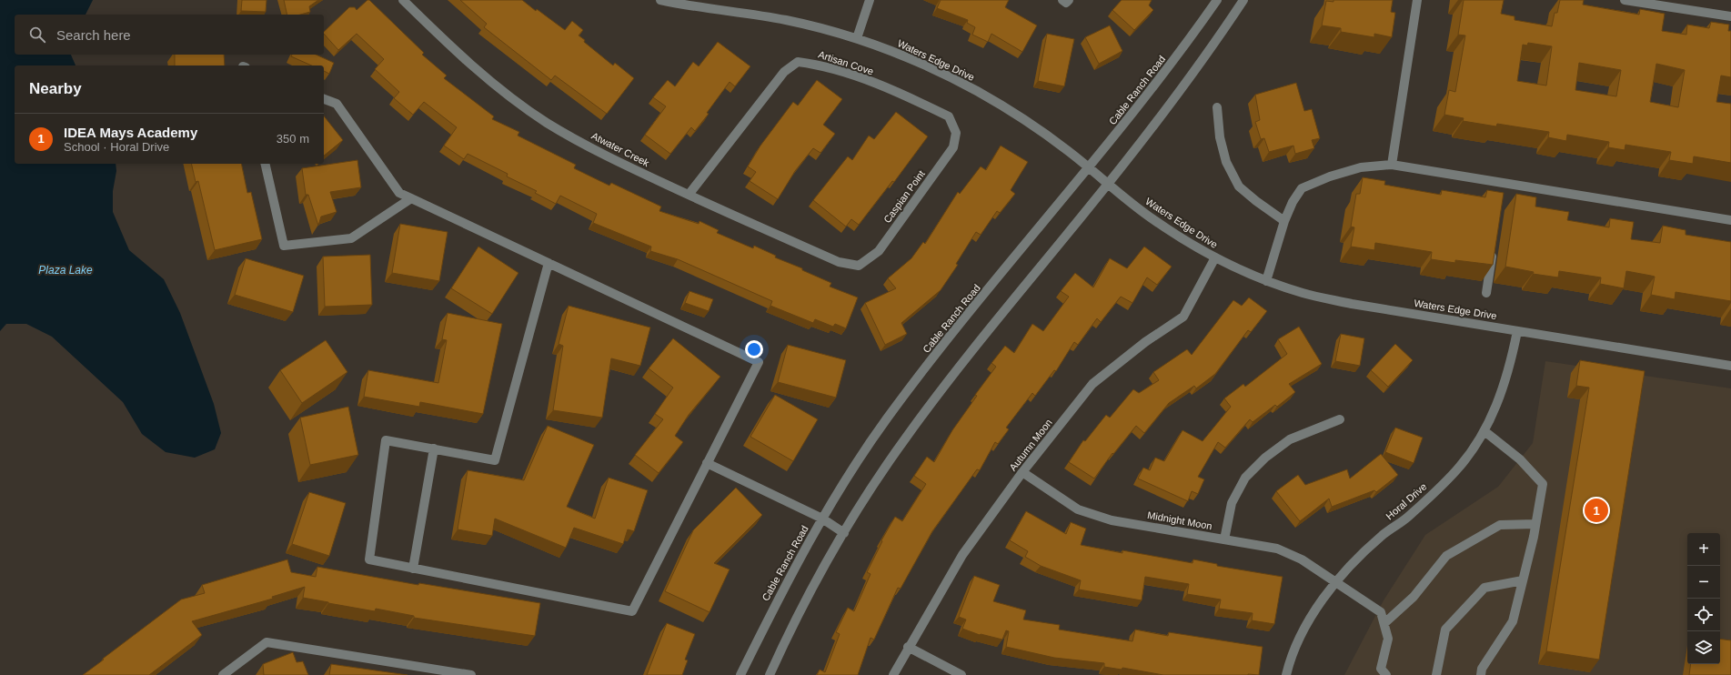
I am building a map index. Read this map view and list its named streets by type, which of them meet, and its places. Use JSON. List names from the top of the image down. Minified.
{"streets":{"street":["Waters Edge Drive","Artisan Cove","Cable Ranch Road","Atwater Creek","Caspian Point","Autumn Moon","Horal Drive","Midnight Moon"]},"crossings":[["Waters Edge Drive","Cable Ranch Road"],["Waters Edge Drive","Autumn Moon"],["Waters Edge Drive","Horal Drive"],["Artisan Cove","Atwater Creek"],["Artisan Cove","Caspian Point"],["Atwater Creek","Caspian Point"],["Autumn Moon","Midnight Moon"],["Horal Drive","Midnight Moon"]],"water":["Plaza Lake"],"page":{"search":"Search here","heading":"Nearby","list":[{"mark":"1","name":"IDEA Mays Academy","note":"School · Horal Drive","value":"350 m"}],"pins":"1","map_buttons":["+","−"]}}
